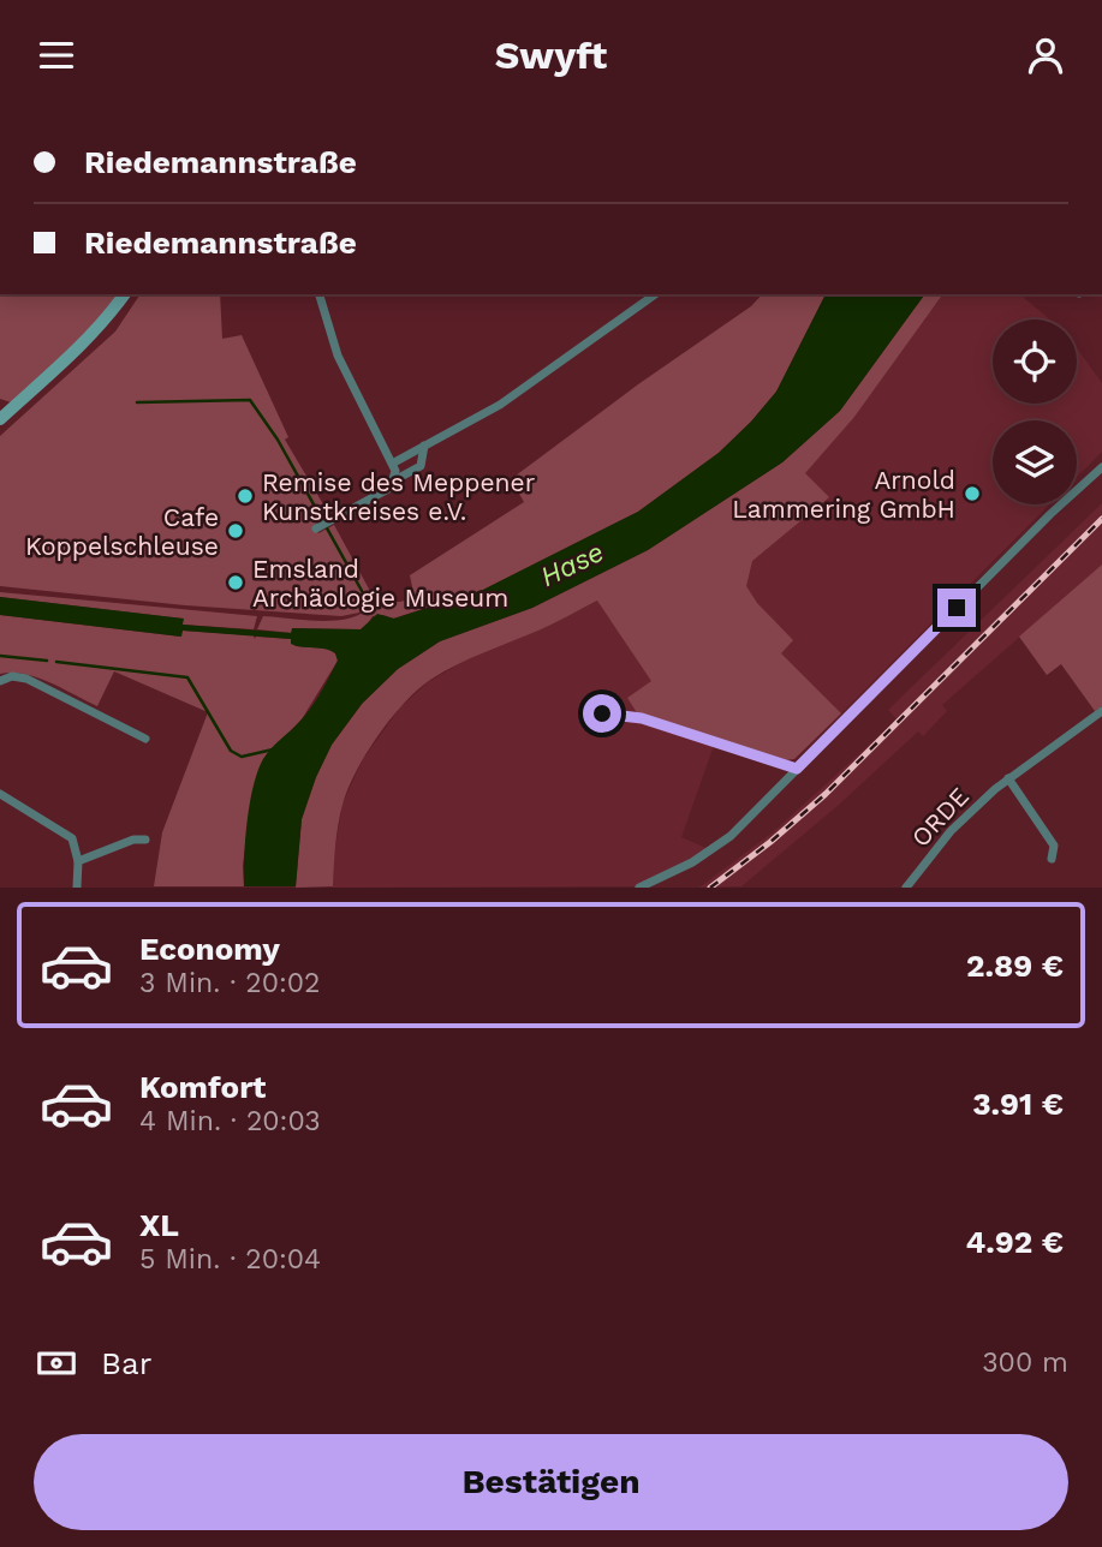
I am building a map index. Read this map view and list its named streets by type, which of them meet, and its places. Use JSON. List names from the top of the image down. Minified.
{"streets":{"street":["ORDE"]},"water":["Hase"],"places":["Arnold Lammering GmbH","Remise des Meppener Kunstkreises e.V.","Cafe Koppelschleuse","Emsland Archäologie Museum"],"page":{"header":"Swyft","banner":["Riedemannstraße","Riedemannstraße"],"list":[{"name":"Economy","note":"3 Min. · 20:02","value":"2.89 €"},{"name":"Komfort","note":"4 Min. · 20:03","value":"3.91 €"},{"name":"XL","note":"5 Min. · 20:04","value":"4.92 €"}],"pay":["Bar","300 m"],"buttons":"Bestätigen"}}
